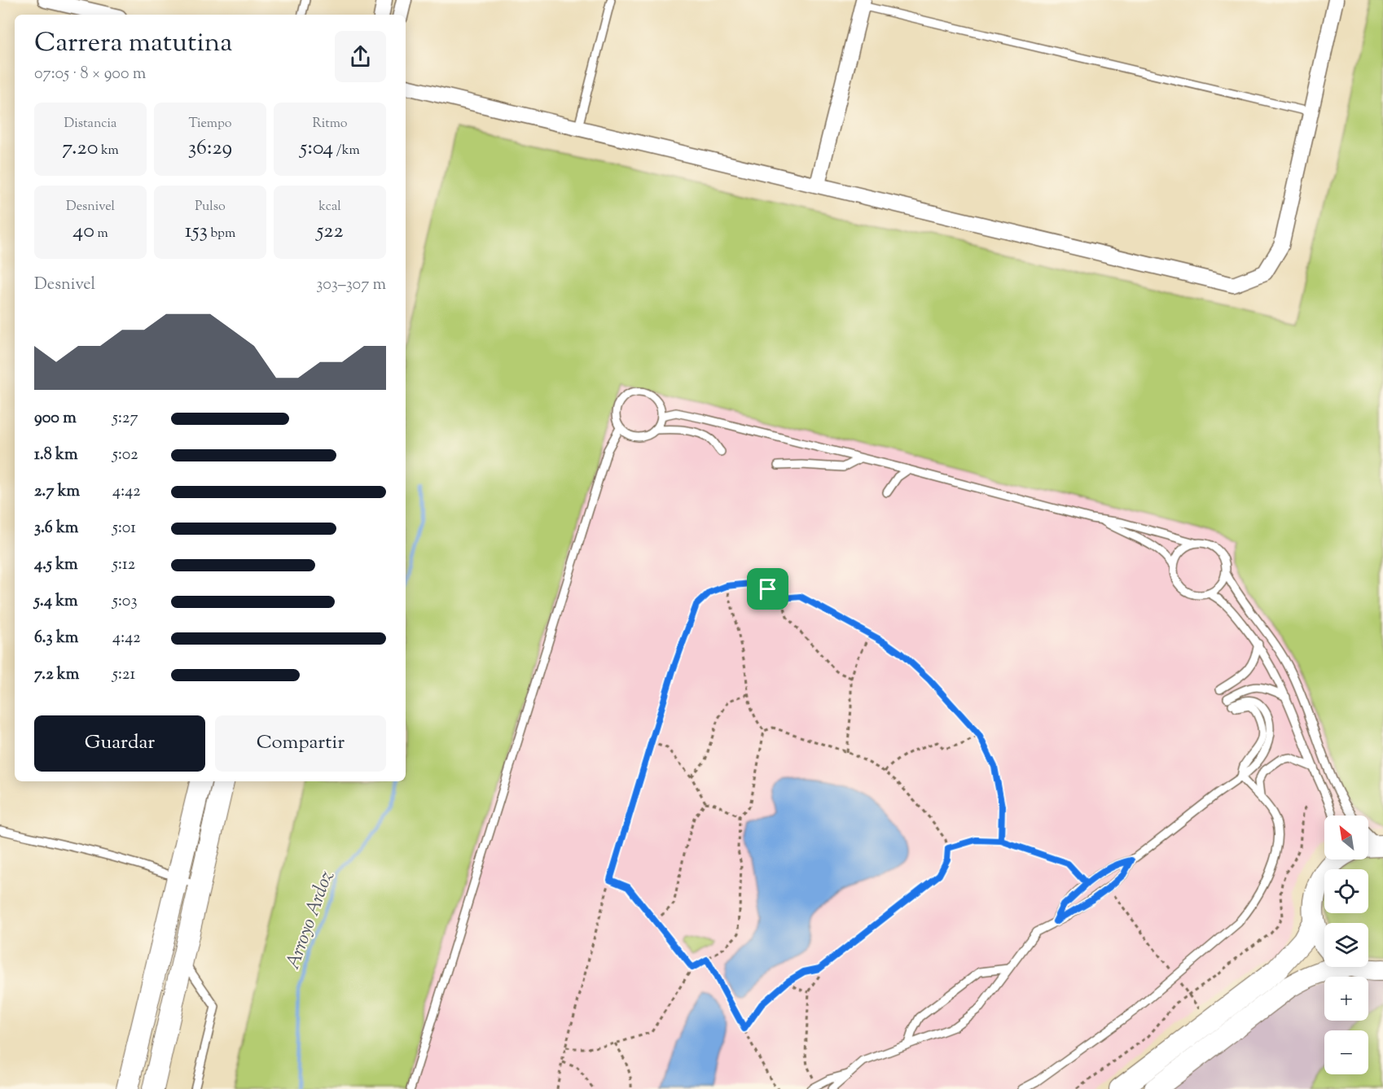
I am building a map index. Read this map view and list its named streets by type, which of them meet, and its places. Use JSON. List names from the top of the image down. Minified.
{"water":["Arroyo Ardoz"],"north":"top left","page":{"heading":["Carrera matutina","07:05 · 8 × 900 m"],"stats":[["Distancia","7.20 km"],["Tiempo","36:29"],["Ritmo","5:04 /km"],["Desnivel","40 m"],["Pulso","153 bpm"],["kcal","522"]],"chart":["Desnivel","303–307 m"],"list":[{"name":"900 m","note":"5:27"},{"name":"1.8 km","note":"5:02"},{"name":"2.7 km","note":"4:42"},{"name":"3.6 km","note":"5:01"},{"name":"4.5 km","note":"5:12"},{"name":"5.4 km","note":"5:03"},{"name":"6.3 km","note":"4:42"},{"name":"7.2 km","note":"5:21"}],"buttons":["Guardar","Compartir"],"map_buttons":["+","−"]}}
